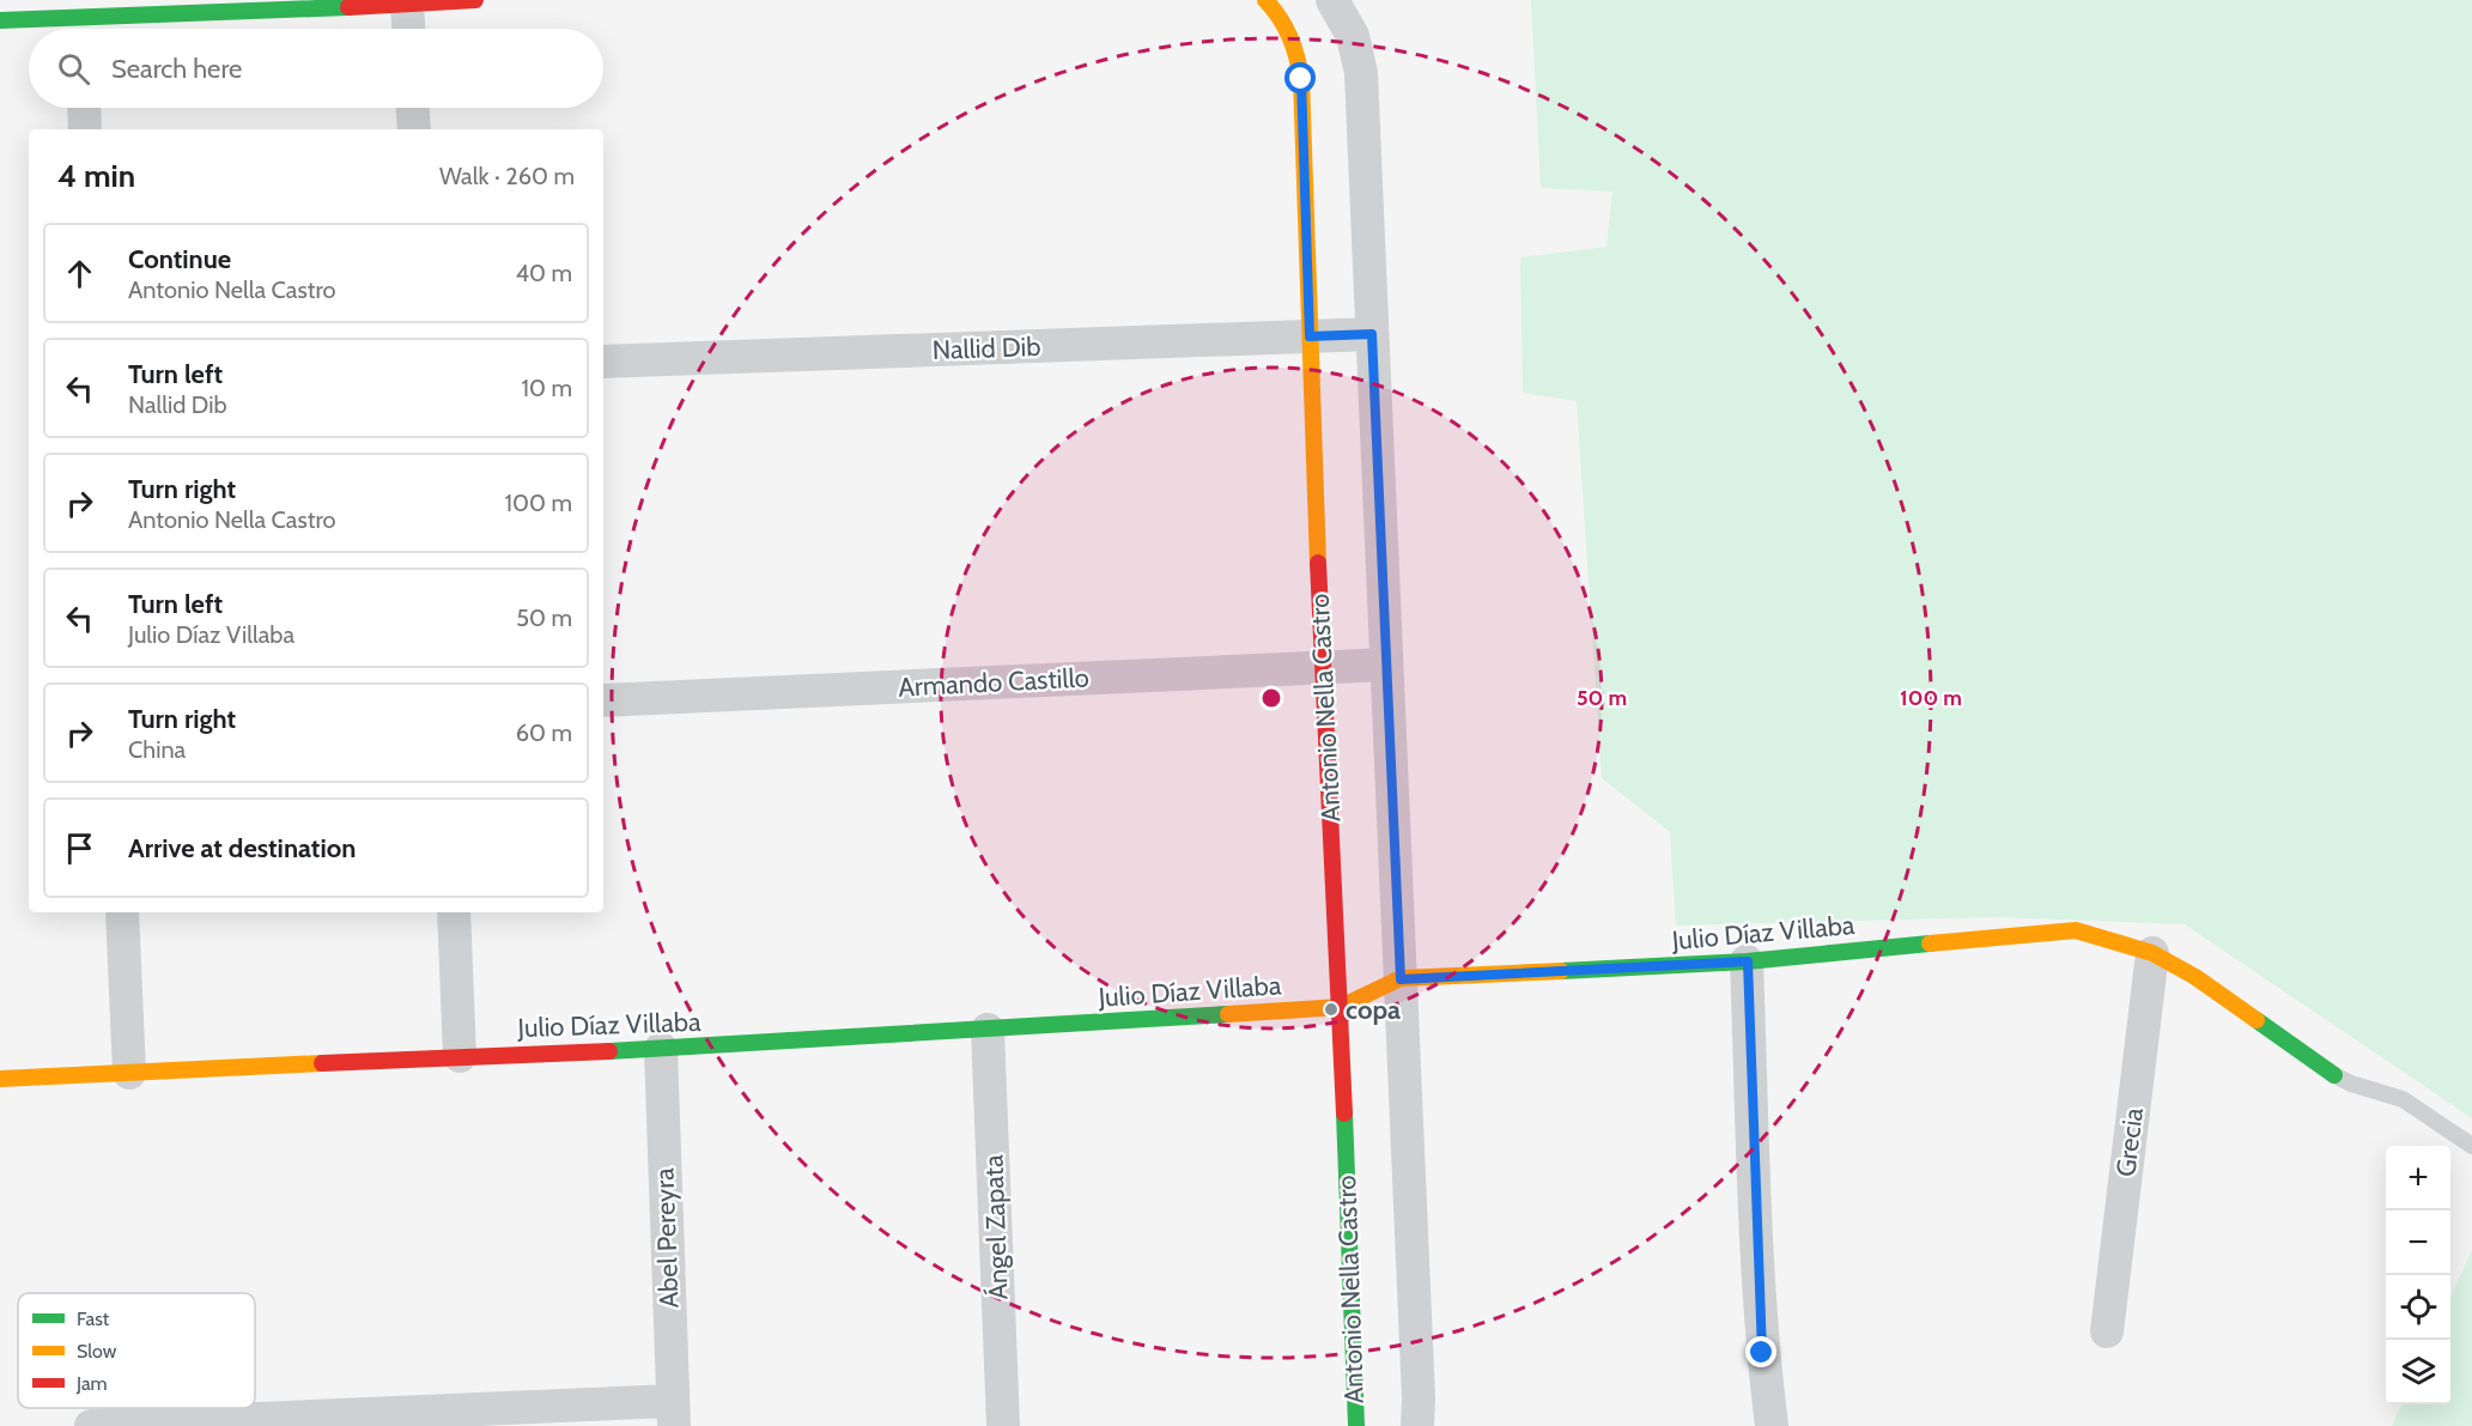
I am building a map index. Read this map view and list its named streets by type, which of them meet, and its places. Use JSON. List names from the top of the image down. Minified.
{"streets":{"street":["Nallid Dib","Armando Castillo","Antonio Nella Castro","Julio Díaz Villaba","Grecia","Ángel Zapata","Abel Pereyra"]},"crossings":[["Nallid Dib","Antonio Nella Castro"],["Armando Castillo","Antonio Nella Castro"],["Antonio Nella Castro","Julio Díaz Villaba"],["Julio Díaz Villaba","Grecia"],["Julio Díaz Villaba","Ángel Zapata"],["Julio Díaz Villaba","Abel Pereyra"]],"places":["copa"],"legend":["Fast","Slow","Jam"],"page":{"search":"Search here","heading":["4 min","Walk · 260 m"],"list":[["Continue","Antonio Nella Castro","40 m"],["Turn left","Nallid Dib","10 m"],["Turn right","Antonio Nella Castro","100 m"],["Turn left","Julio Díaz Villaba","50 m"],["Turn right","China","60 m"],"Arrive at destination"],"map_buttons":["+","−"]},"rings":["50 m","100 m"]}
